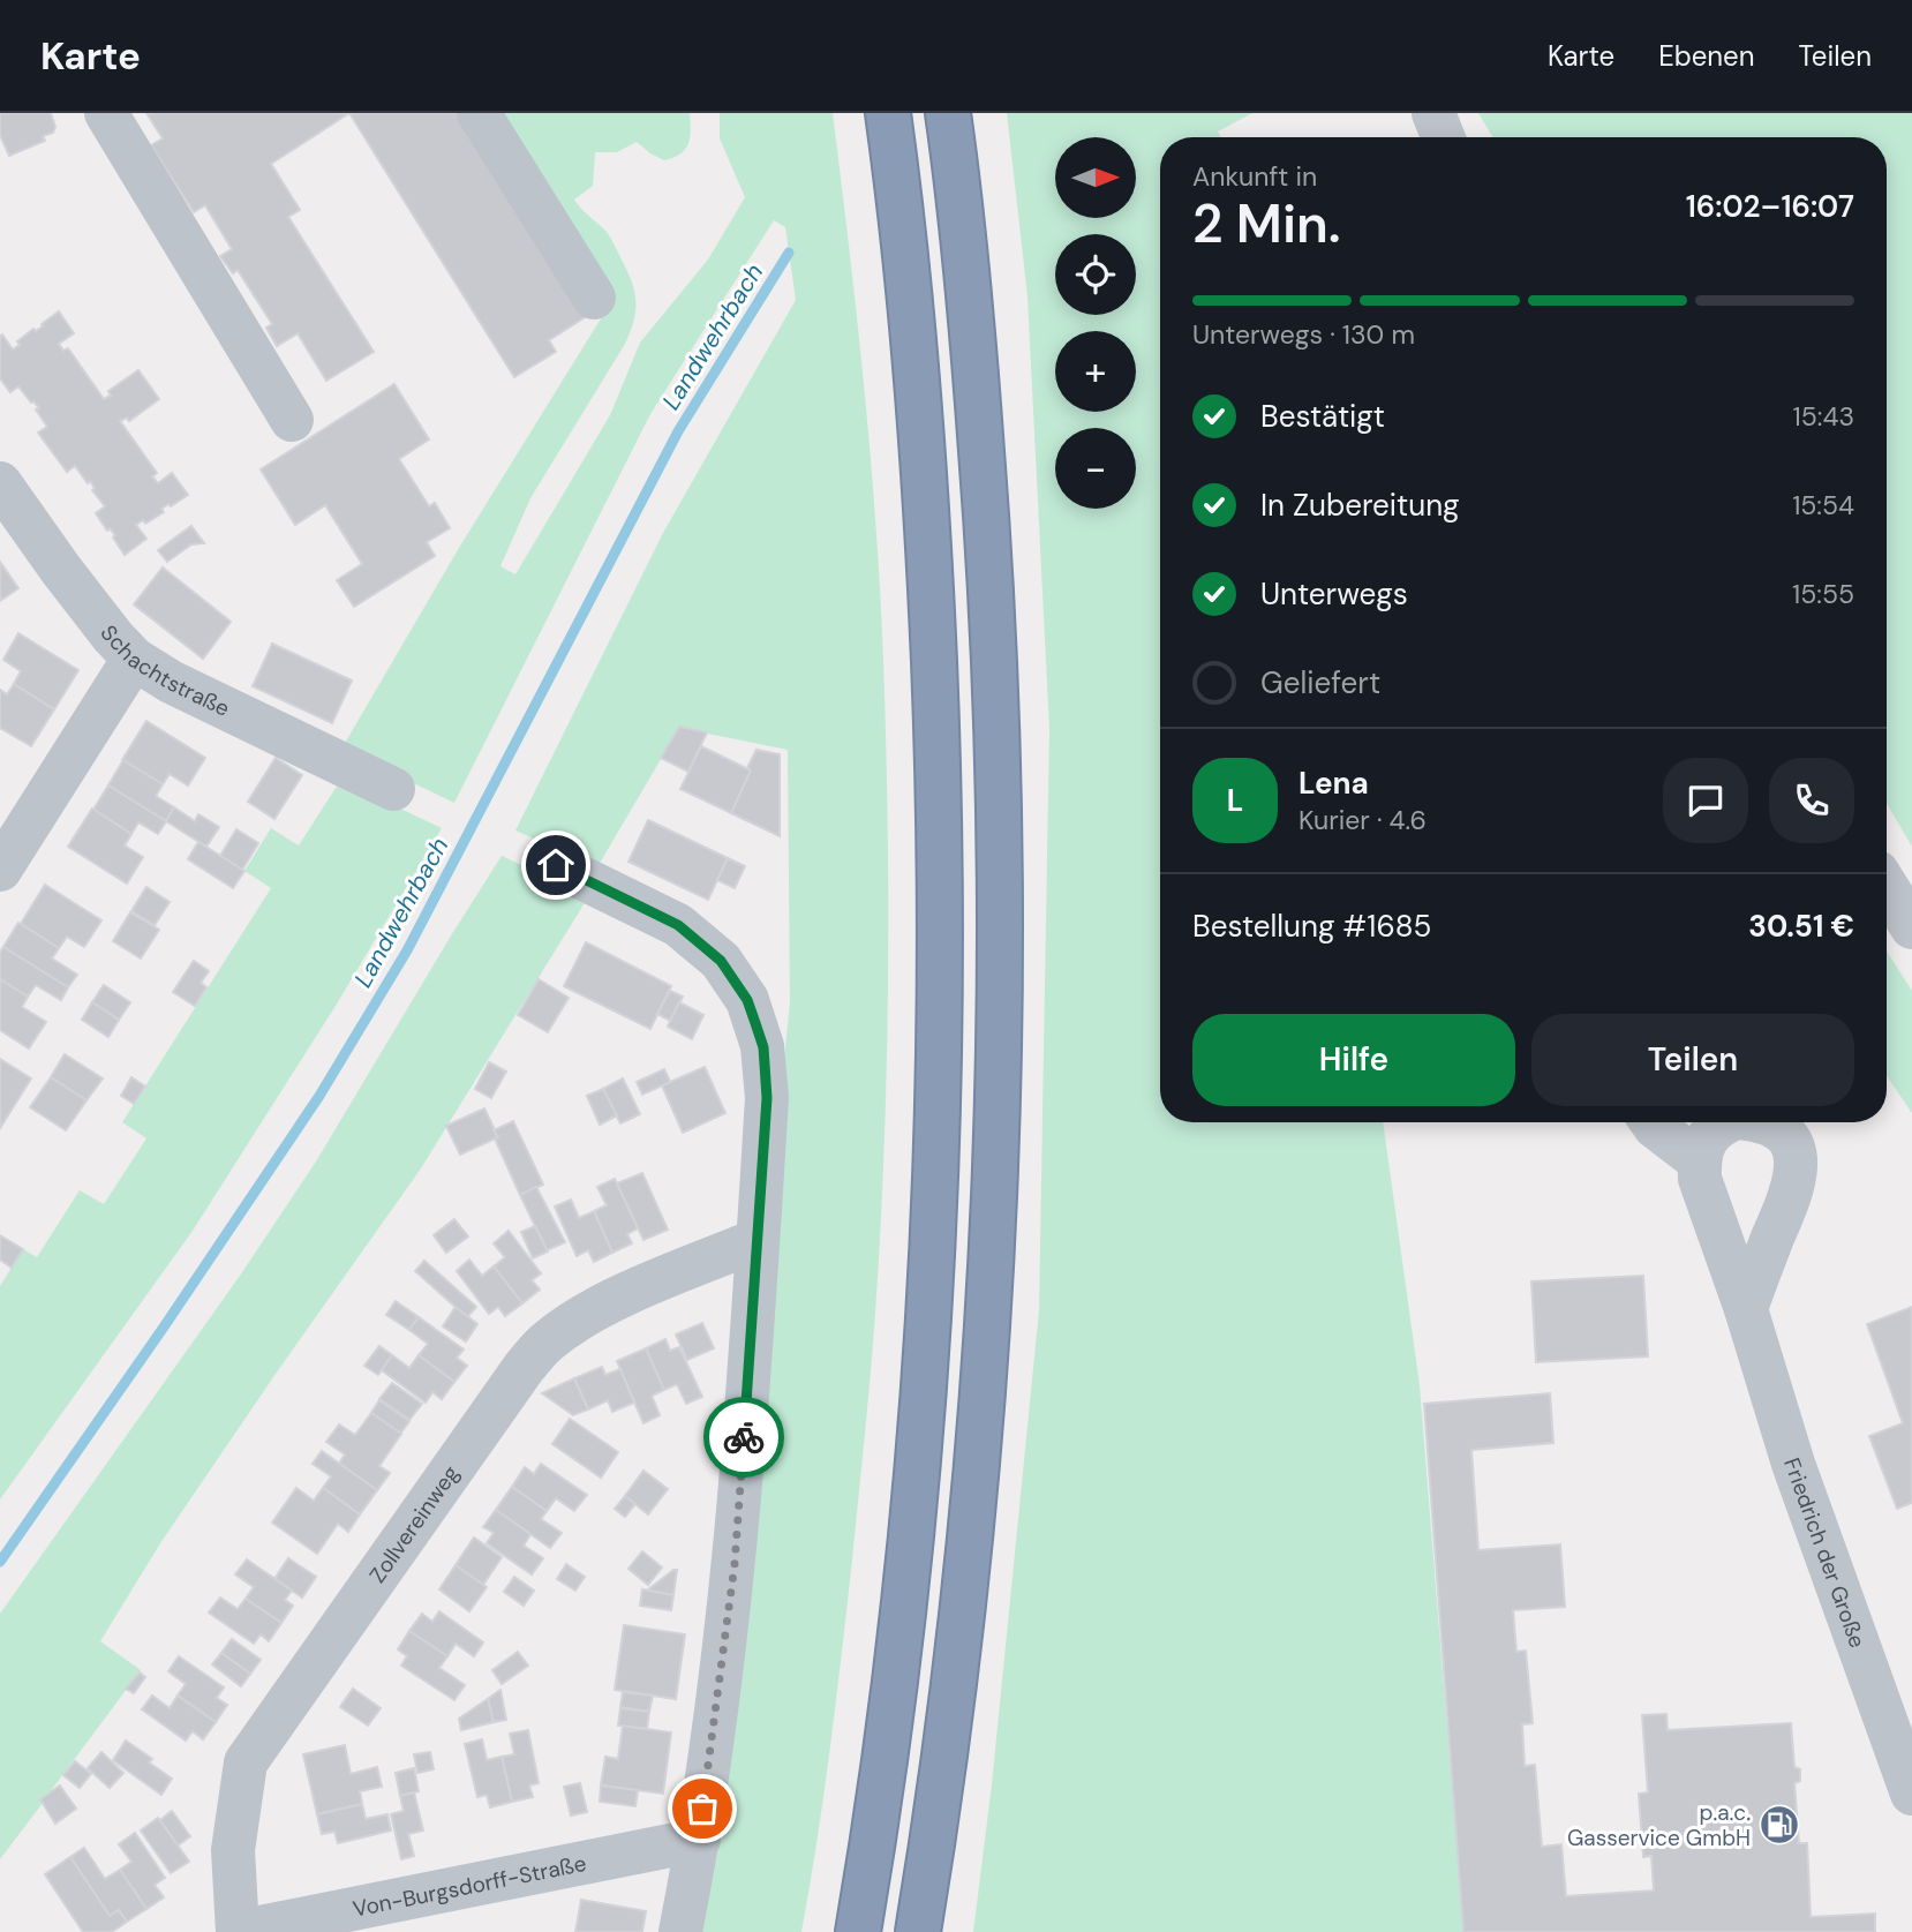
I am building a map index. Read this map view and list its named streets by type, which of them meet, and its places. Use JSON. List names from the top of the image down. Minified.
{"streets":{"street":["Schachtstraße","Zollvereinweg","Friedrich der Große","Von-Burgsdorff-Straße"]},"crossings":[["Zollvereinweg","Von-Burgsdorff-Straße"]],"water":["Landwehrbach"],"places":{"fuel station":["p.a.c. Gasservice GmbH"]},"north":"right","page":{"header":"Karte","nav":["Karte","Ebenen","Teilen"],"map_buttons":["+","−"],"heading":["2 Min.","Ankunft in","16:02–16:07"],"panel":["Lena","Kurier · 4.6","Bestellung #1685","30.51 €"],"bar":"Unterwegs · 130 m","list":[["Bestätigt","15:43"],["In Zubereitung","15:54"],["Unterwegs","15:55"],"Geliefert"],"round":"L","buttons":["Hilfe","Teilen"]}}
